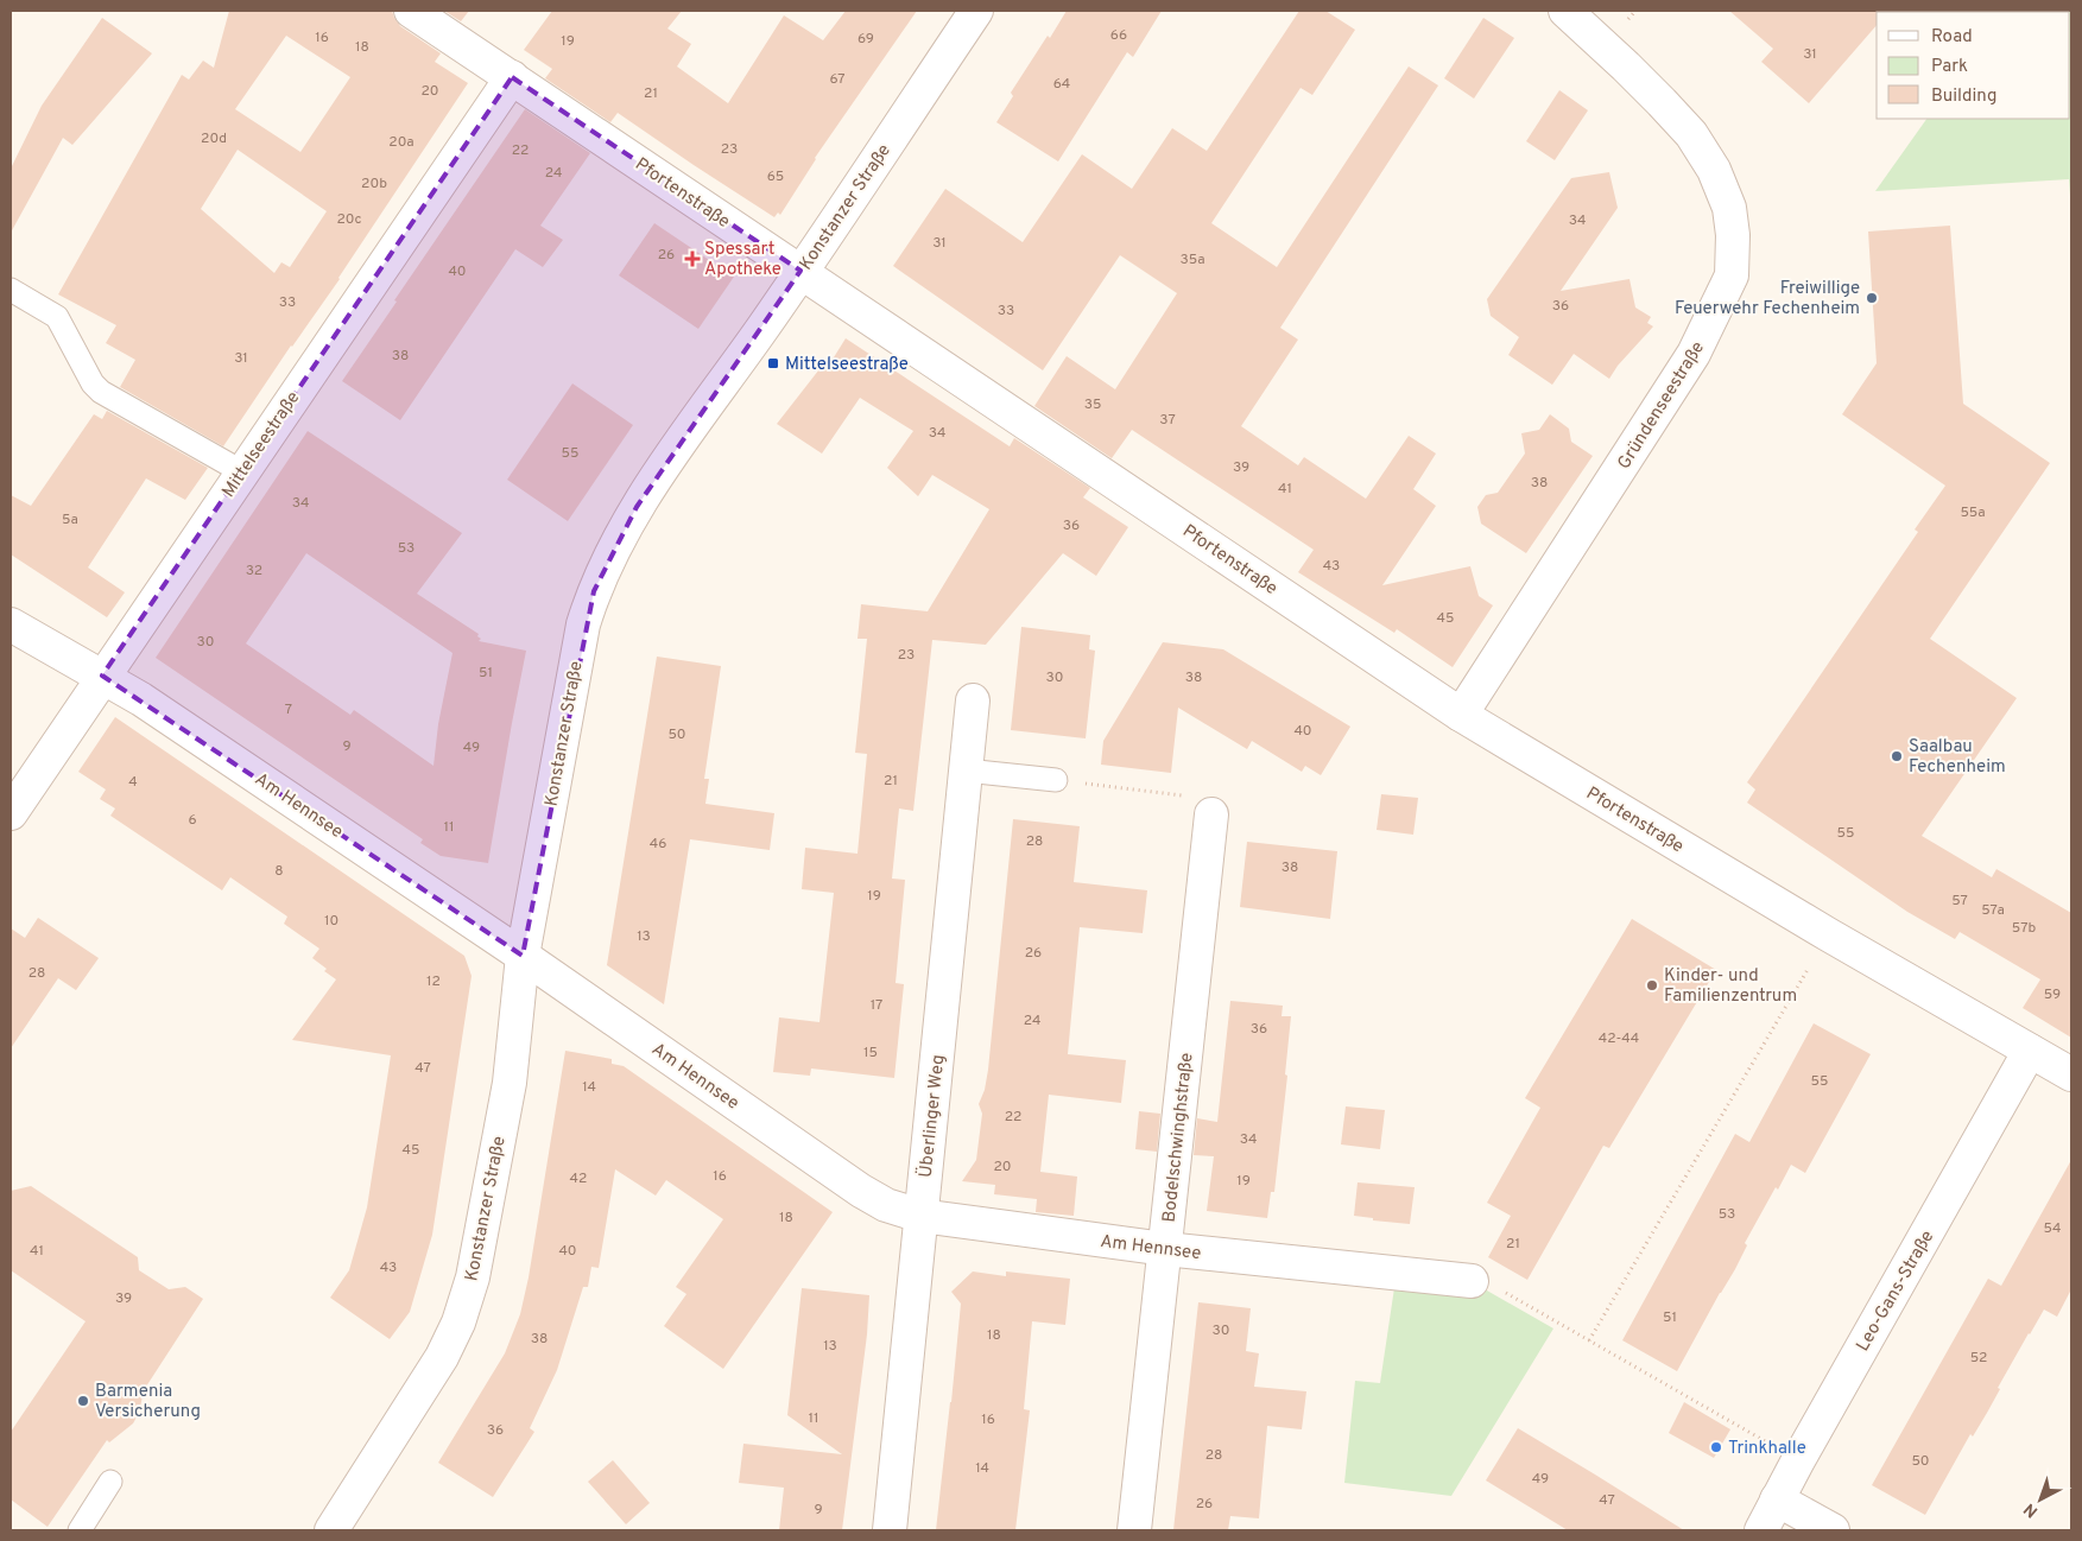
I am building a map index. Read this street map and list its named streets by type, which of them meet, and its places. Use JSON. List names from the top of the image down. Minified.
{"streets":{"street":["Pfortenstraße","Konstanzer Straße","Gründenseestraße","Mittelseestraße","Am Hennsee","Überlinger Weg","Bodelschwinghstraße","Leo-Gans-Straße"]},"crossings":[["Pfortenstraße","Konstanzer Straße"],["Pfortenstraße","Gründenseestraße"],["Pfortenstraße","Mittelseestraße"],["Pfortenstraße","Leo-Gans-Straße"],["Konstanzer Straße","Am Hennsee"],["Mittelseestraße","Am Hennsee"],["Am Hennsee","Überlinger Weg"],["Am Hennsee","Bodelschwinghstraße"]],"places":{"health":["Spessart Apotheke"],"other":["Freiwillige Feuerwehr Fechenheim","Saalbau Fechenheim","Kinder- und Familienzentrum","Barmenia Versicherung","Trinkhalle"],"transit":["Mittelseestraße"]},"house_numbers":["66","16","69","19","18","31","67","64","20","21","20d","20a","23","22","24","65","20b","20c","34","31","26","35a","40","33","36","33","38","31","35","37","34","55","39","38","41","34","55a","5a","36","53","43","32","45","30","23","51","30","38","7","40","50","9","49","21","4","6","11","55","28","46","38","8","19","57","57a","10","57b","13","26","28","12","59","17","24","36","42-44","15","47","55","14","22","34","45","20","16","42","19","53","18","54","21","41","40","43","39","51","30","18","38","13","52","11","16","36","28","50","14","49","47","26","9"],"legend":["Road","Park","Building"],"north":"bottom left"}
